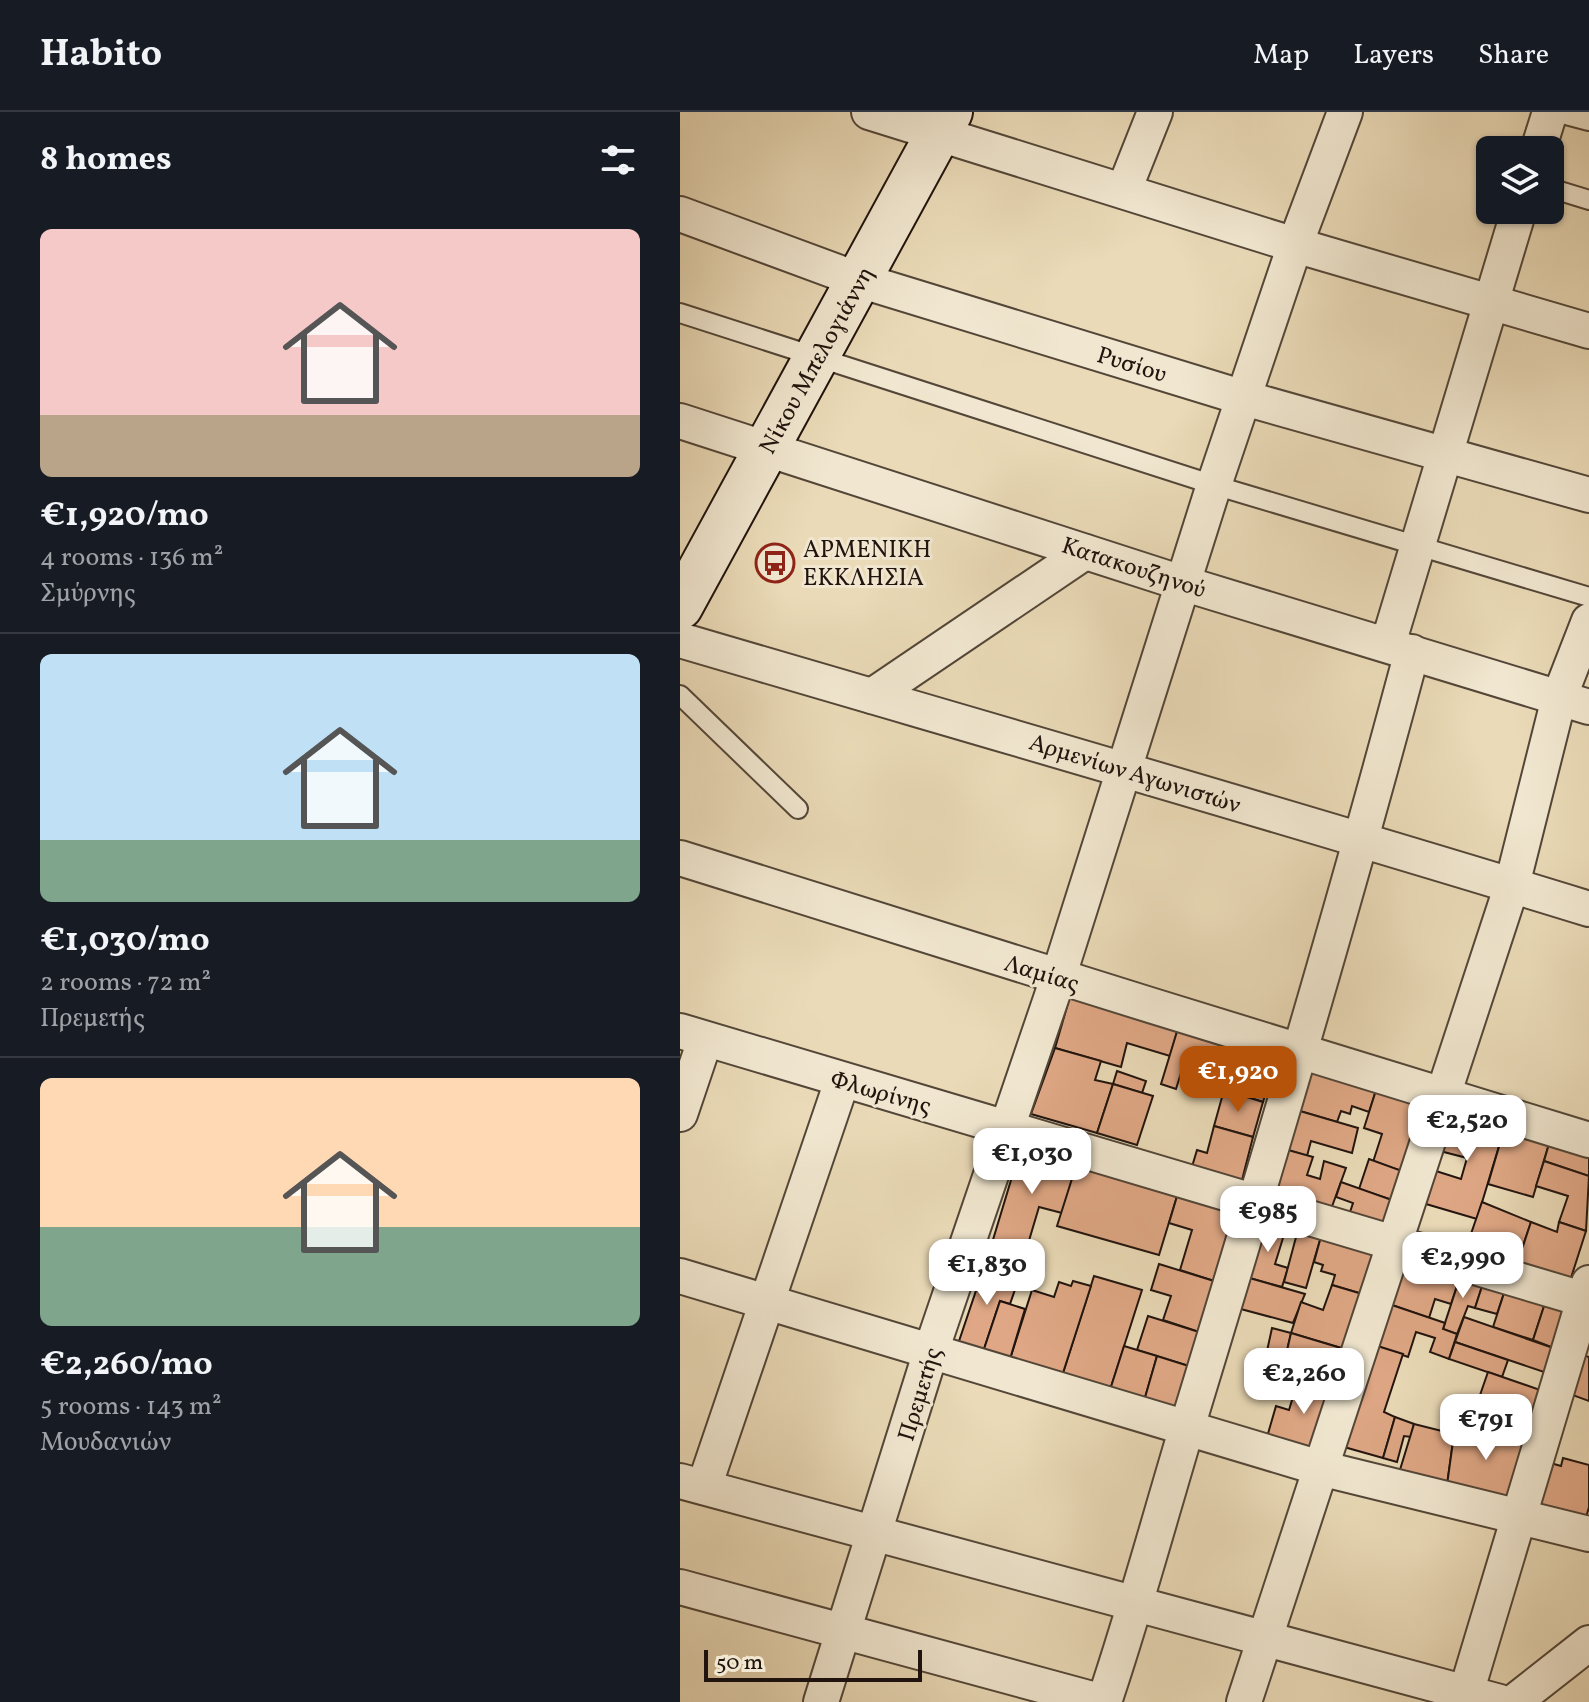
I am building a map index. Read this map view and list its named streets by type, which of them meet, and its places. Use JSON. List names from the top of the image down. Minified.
{"streets":{"main road":["Νίκου Μπελογιάννη"],"street":["Ρυσίου","Κατακουζηνού","Αρμενίων Αγωνιστών","Λαμίας","Φλωρίνης","Πρεμετής"]},"crossings":[["Νίκου Μπελογιάννη","Ρυσίου"],["Νίκου Μπελογιάννη","Κατακουζηνού"],["Νίκου Μπελογιάννη","Αρμενίων Αγωνιστών"],["Ρυσίου","Πρεμετής"],["Κατακουζηνού","Πρεμετής"],["Αρμενίων Αγωνιστών","Πρεμετής"],["Λαμίας","Πρεμετής"],["Φλωρίνης","Πρεμετής"]],"places":{"bus stop":["ΑΡΜΕΝΙΚΗ ΕΚΚΛΗΣΙΑ"]},"scale_bar":"50 m","page":{"header":"Habito","nav":["Map","Layers","Share"],"heading":"8 homes","list":[{"name":"€1,920/mo","note":"4 rooms · 136 m² · Σμύρνης"},{"name":"€1,030/mo","note":"2 rooms · 72 m² · Πρεμετής"},{"name":"€2,260/mo","note":"5 rooms · 143 m² · Μουδανιών"}],"price":["€1,920","€2,520","€1,030","€985","€2,990","€1,830","€2,260","€791"],"scale":"50 m"}}
